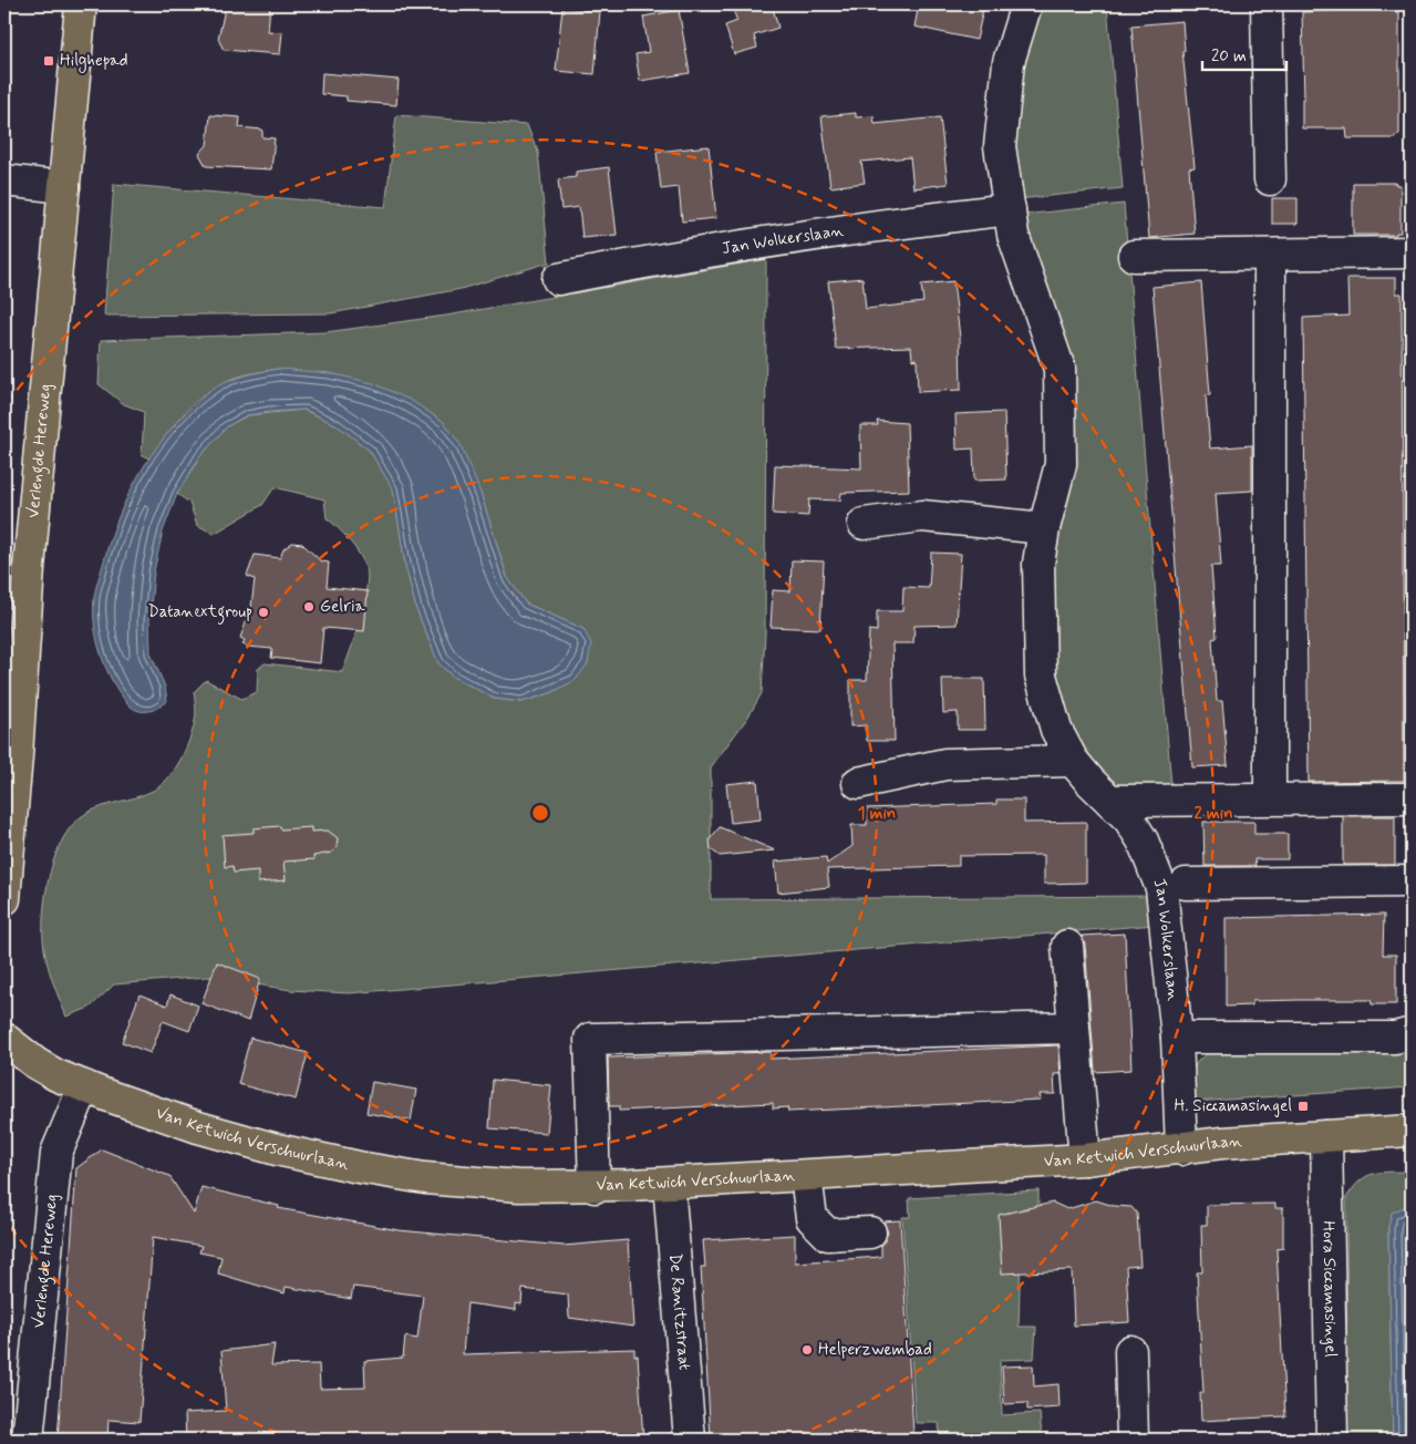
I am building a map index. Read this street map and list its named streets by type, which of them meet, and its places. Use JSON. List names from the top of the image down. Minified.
{"streets":{"main road":["Verlengde Hereweg","Van Ketwich Verschuurlaan"],"street":["Jan Wolkerslaan","Hora Siccamasingel","De Ranitzstraat"]},"crossings":[["Jan Wolkerslaan","Van Ketwich Verschuurlaan"],["Verlengde Hereweg","Van Ketwich Verschuurlaan"],["Van Ketwich Verschuurlaan","Hora Siccamasingel"],["Van Ketwich Verschuurlaan","De Ranitzstraat"]],"places":{"transit":["Hilghepad","H. Siccamasingel"],"other":["Gelria","Datanextgroup","Helperzwembad"]},"scale_bar":"20 m","rings":["1 min","2 min"]}
